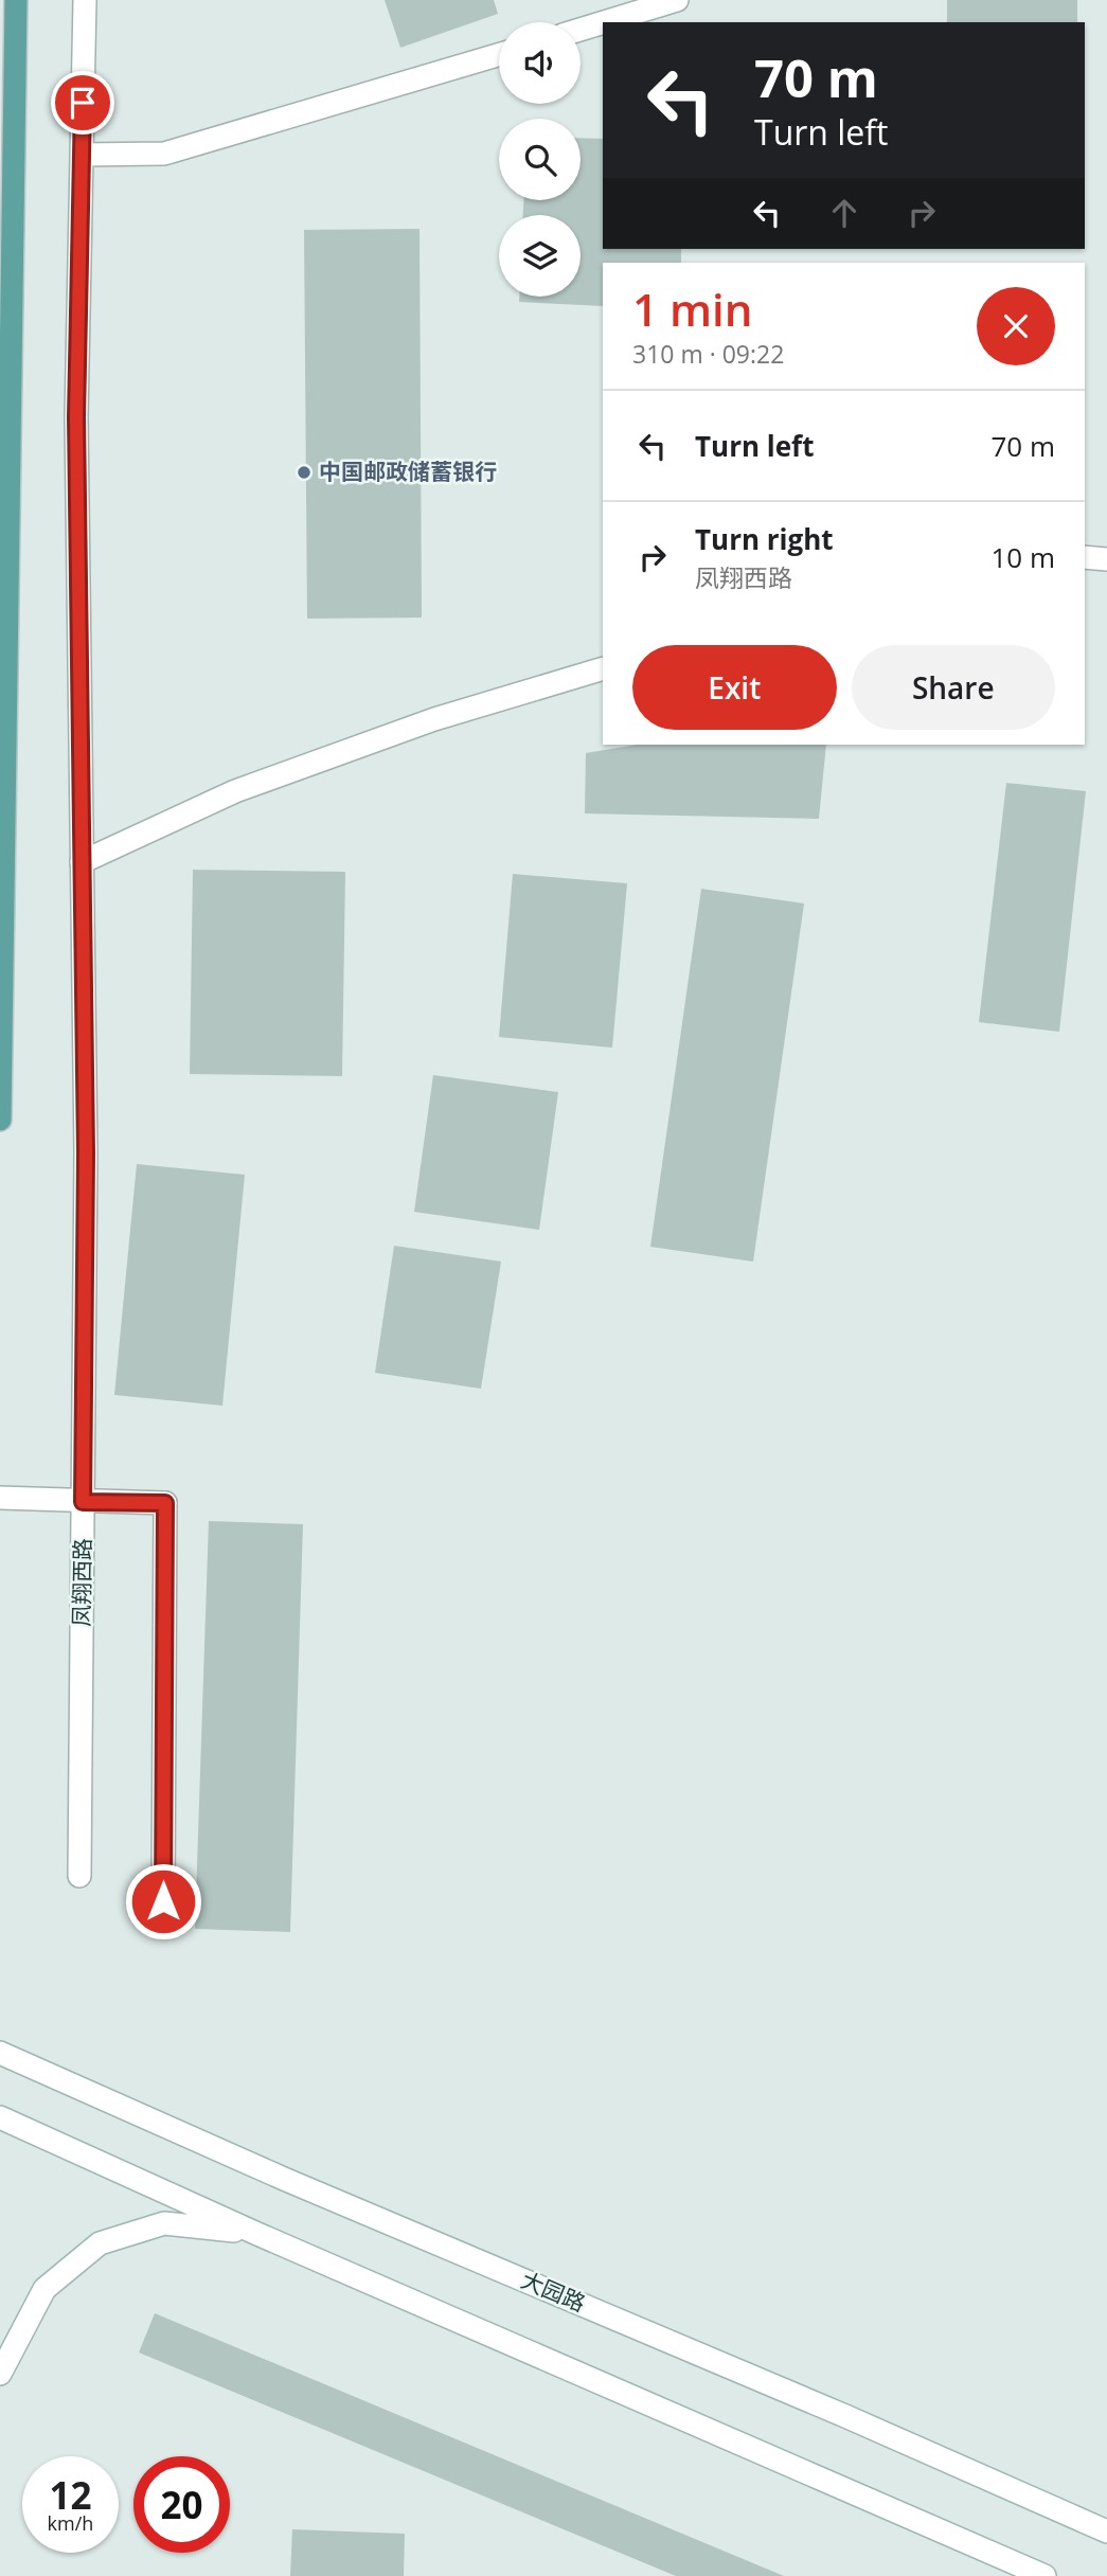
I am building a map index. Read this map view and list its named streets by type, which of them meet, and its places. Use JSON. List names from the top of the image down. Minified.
{"streets":{"main road":["凤翔西路","大园路"]},"places":["中国邮政储蓄银行"],"page":{"turn":["70 m","Turn left"],"heading":["1 min","310 m · 09:22"],"list":[{"name":"Turn left","value":"70 m"},{"name":"Turn right","note":"凤翔西路","value":"10 m"}],"buttons":["Exit","Share"],"speed":"12 km/h","limit":"20"}}
